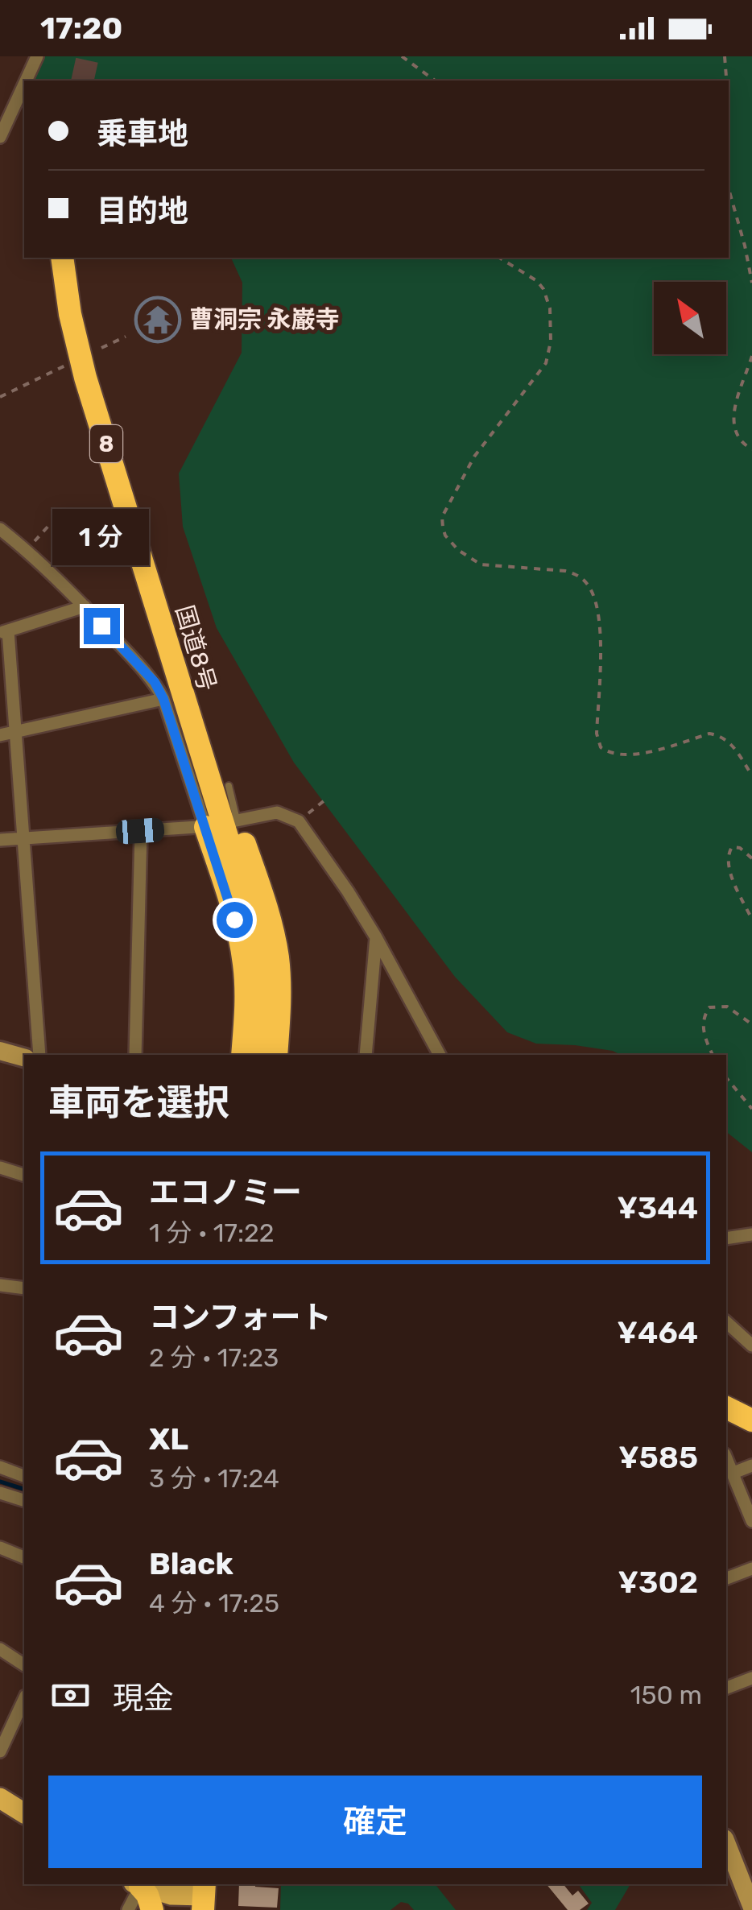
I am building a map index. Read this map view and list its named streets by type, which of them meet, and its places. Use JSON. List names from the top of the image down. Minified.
{"streets":{"highway":["8","国道8号"]},"places":{"temple":["曹洞宗 永巌寺"]},"north":"top left","page":{"status":"17:20","banner":["乗車地","目的地"],"bubble":"1 分","heading":"車両を選択","list":[{"name":"エコノミー","note":"1 分 · 17:22","value":"¥344"},{"name":"コンフォート","note":"2 分 · 17:23","value":"¥464"},{"name":"XL","note":"3 分 · 17:24","value":"¥585"},{"name":"Black","note":"4 分 · 17:25","value":"¥302"}],"pay":["現金","150 m"],"buttons":"確定"}}
